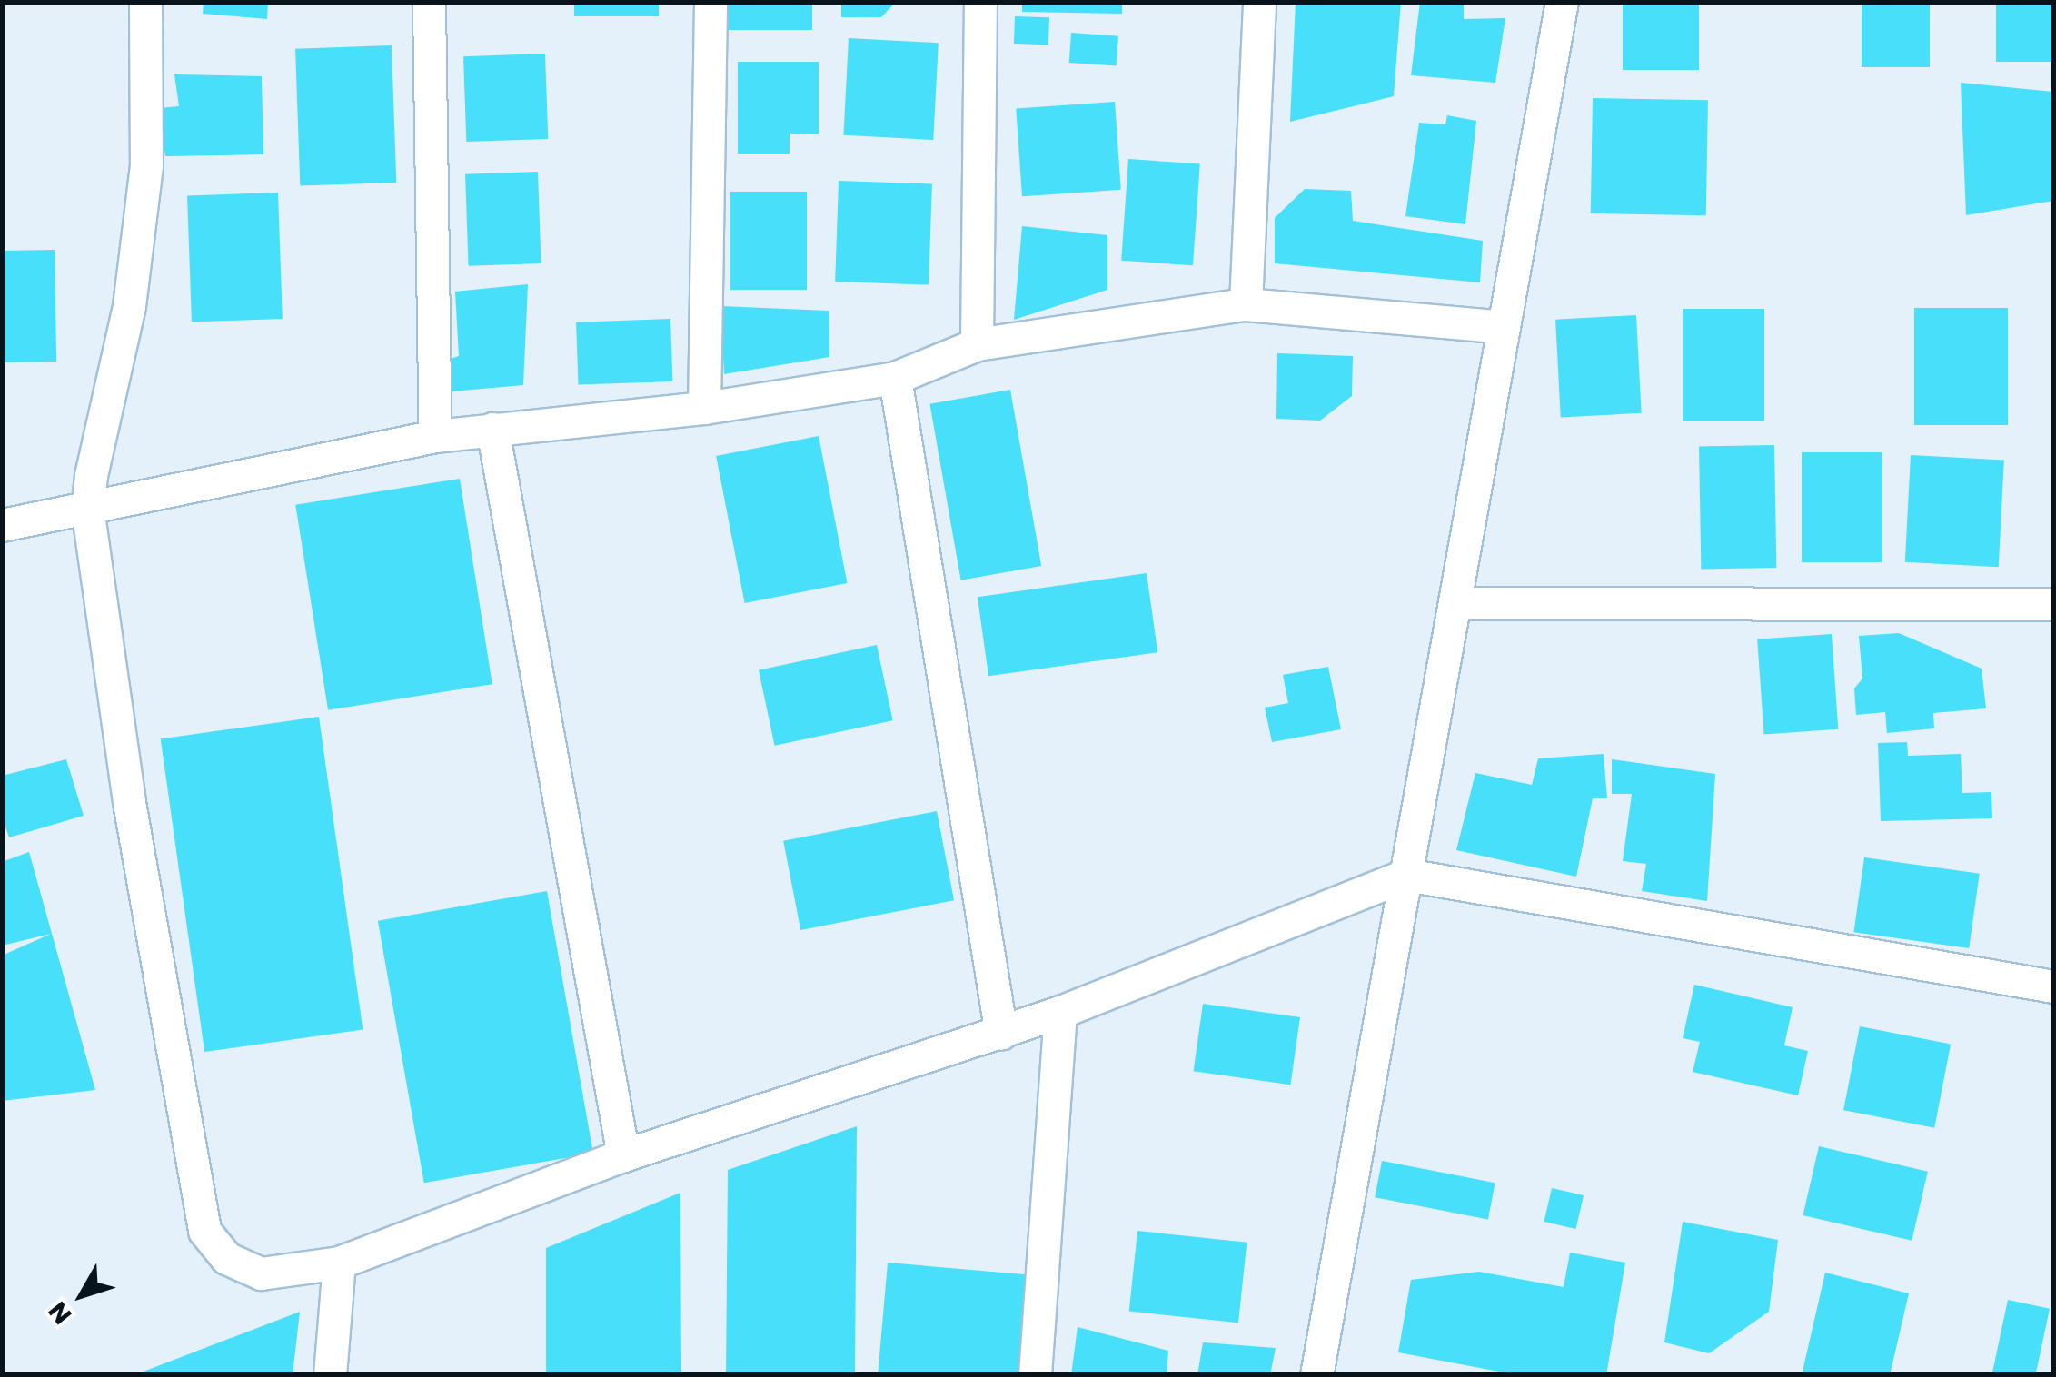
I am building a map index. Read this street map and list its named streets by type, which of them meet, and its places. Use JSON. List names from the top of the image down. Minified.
{"north":"bottom left"}
